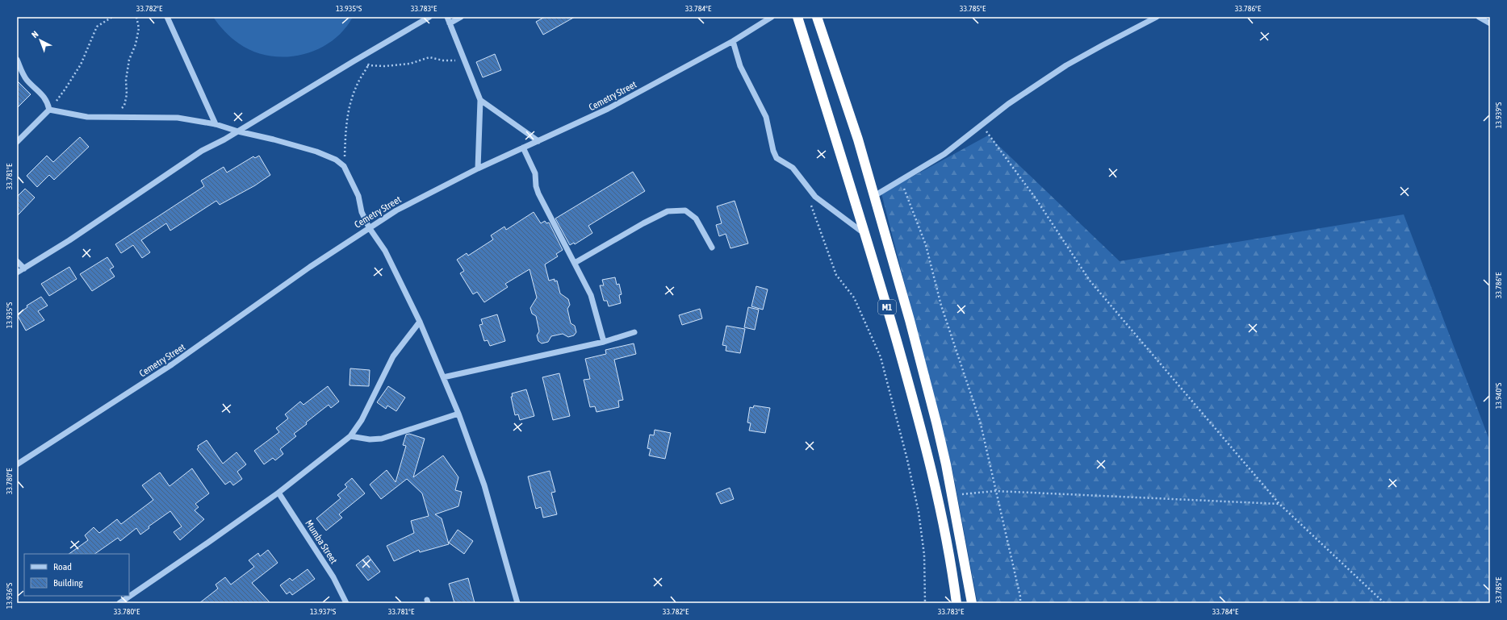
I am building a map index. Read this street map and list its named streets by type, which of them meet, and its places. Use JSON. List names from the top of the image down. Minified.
{"streets":{"highway":["M1"],"street":["Cemetry Street","Mumba Street"]},"legend":["Road","Building"],"north":"top left","coordinates":["33.782°E","13.935°S","33.783°E","33.784°E","33.785°E","33.786°E","13.939°S","33.781°E","13.940°S","33.780°E","13.936°S","13.937°S"]}
